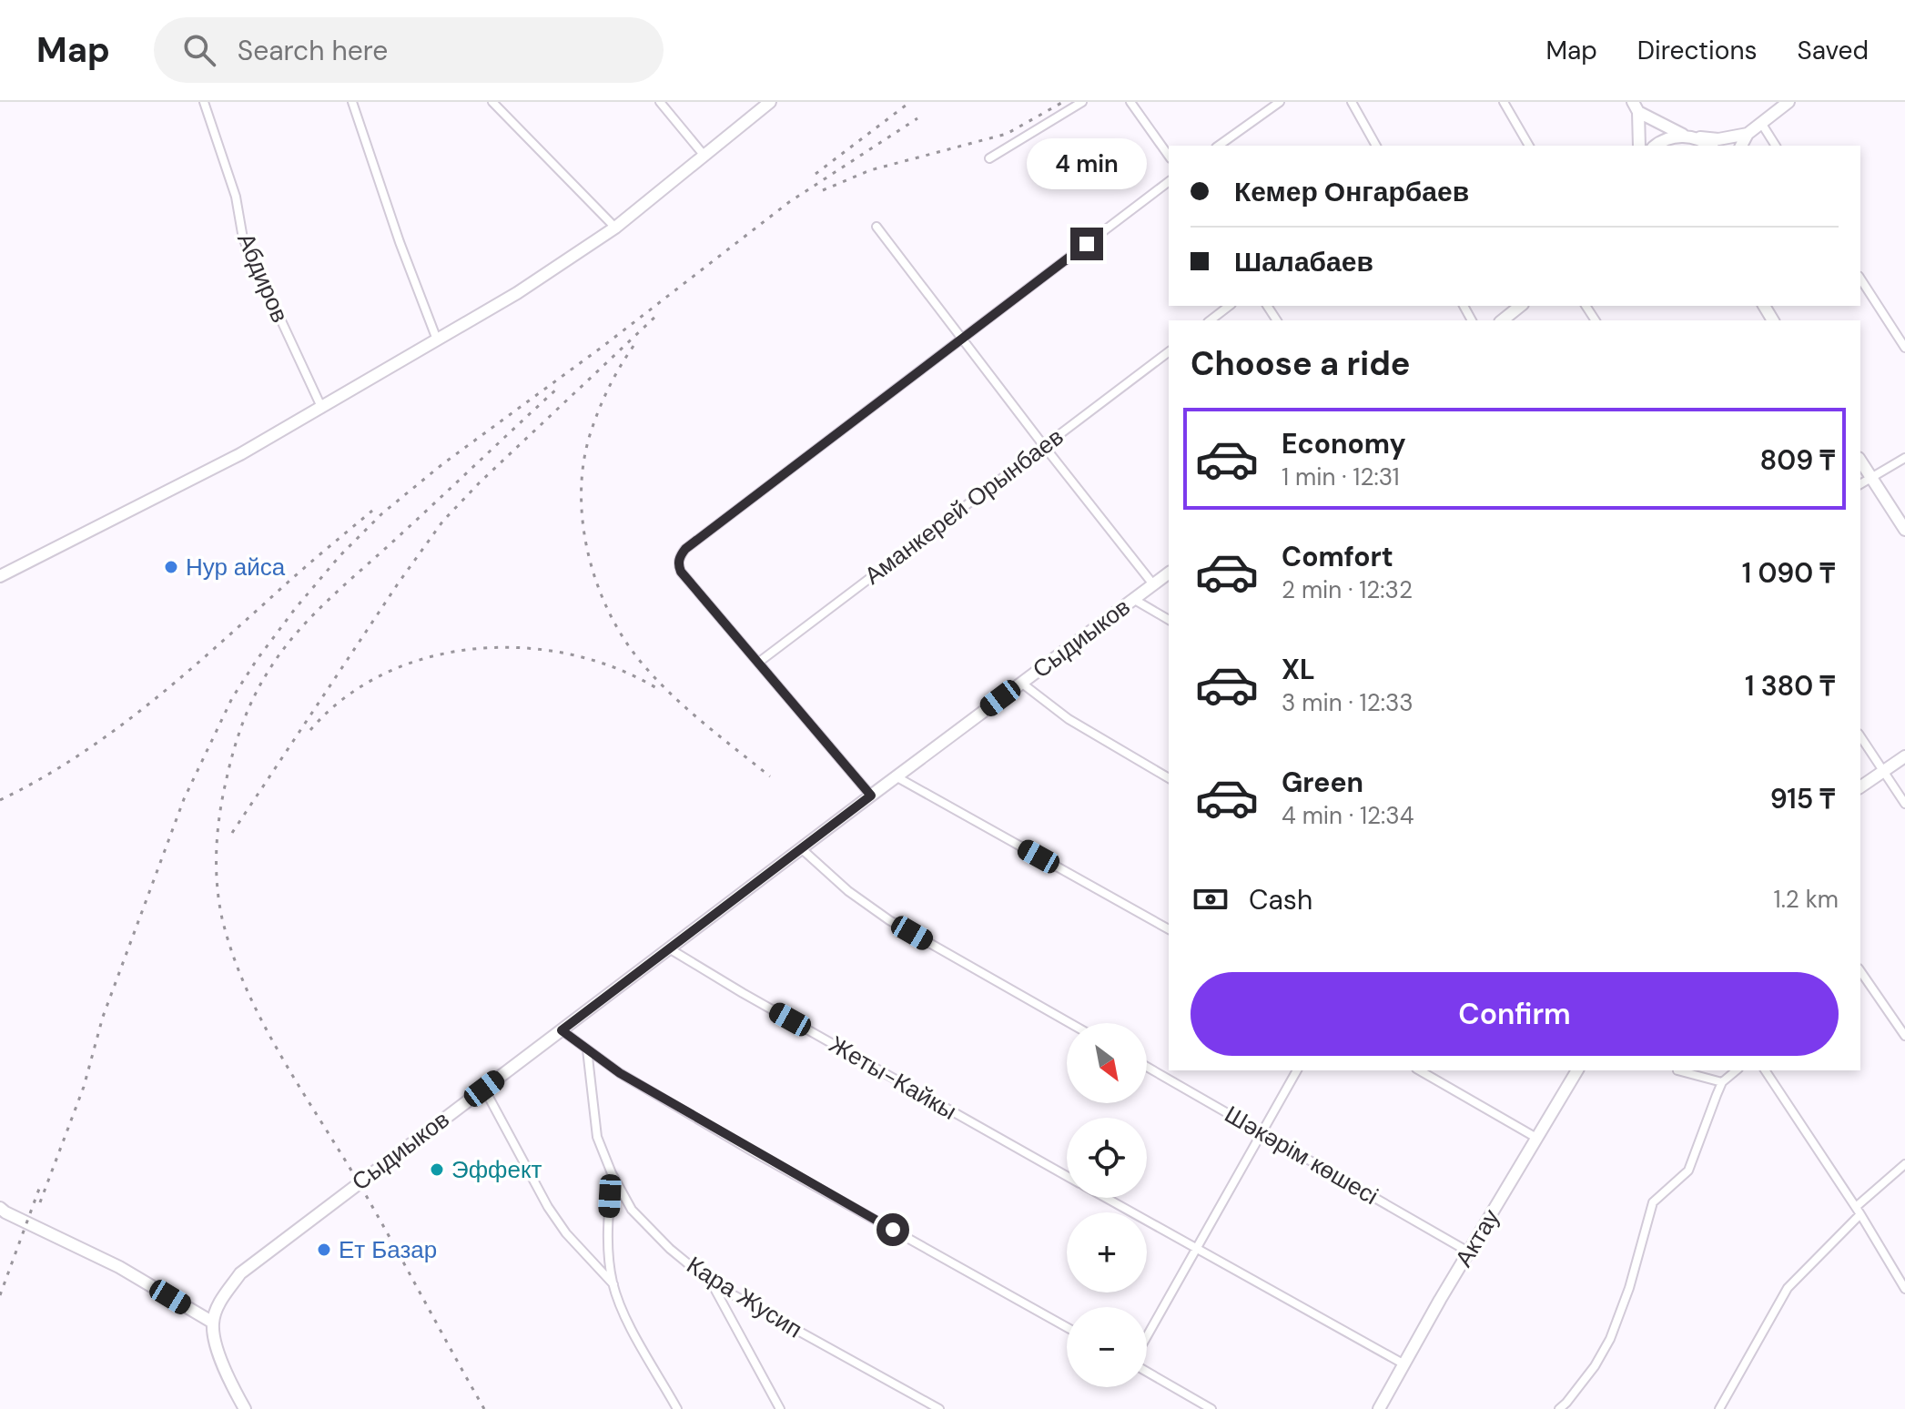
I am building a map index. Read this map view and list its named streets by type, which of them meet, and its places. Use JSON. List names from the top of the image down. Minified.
{"streets":{"street":["Абдиров","Аманкерей Орынбаев","Сыдиыков","Жеты-Кайкы","Шәкәрім көшесі","Актау","Кара Жусип"]},"crossings":[["Сыдиыков","Жеты-Кайкы"],["Жеты-Кайкы","Актау"],["Шәкәрім көшесі","Актау"]],"places":["Нур айса","Эффект","Ет Базар"],"north":"bottom right","page":{"header":"Map","search":"Search here","nav":["Map","Directions","Saved"],"bubble":"4 min","banner":["Кемер Онгарбаев","Шалабаев"],"heading":"Choose a ride","list":[{"name":"Economy","note":"1 min · 12:31","value":"809 ₸"},{"name":"Comfort","note":"2 min · 12:32","value":"1 090 ₸"},{"name":"XL","note":"3 min · 12:33","value":"1 380 ₸"},{"name":"Green","note":"4 min · 12:34","value":"915 ₸"}],"pay":["Cash","1.2 km"],"buttons":"Confirm","map_buttons":["+","−"]}}
